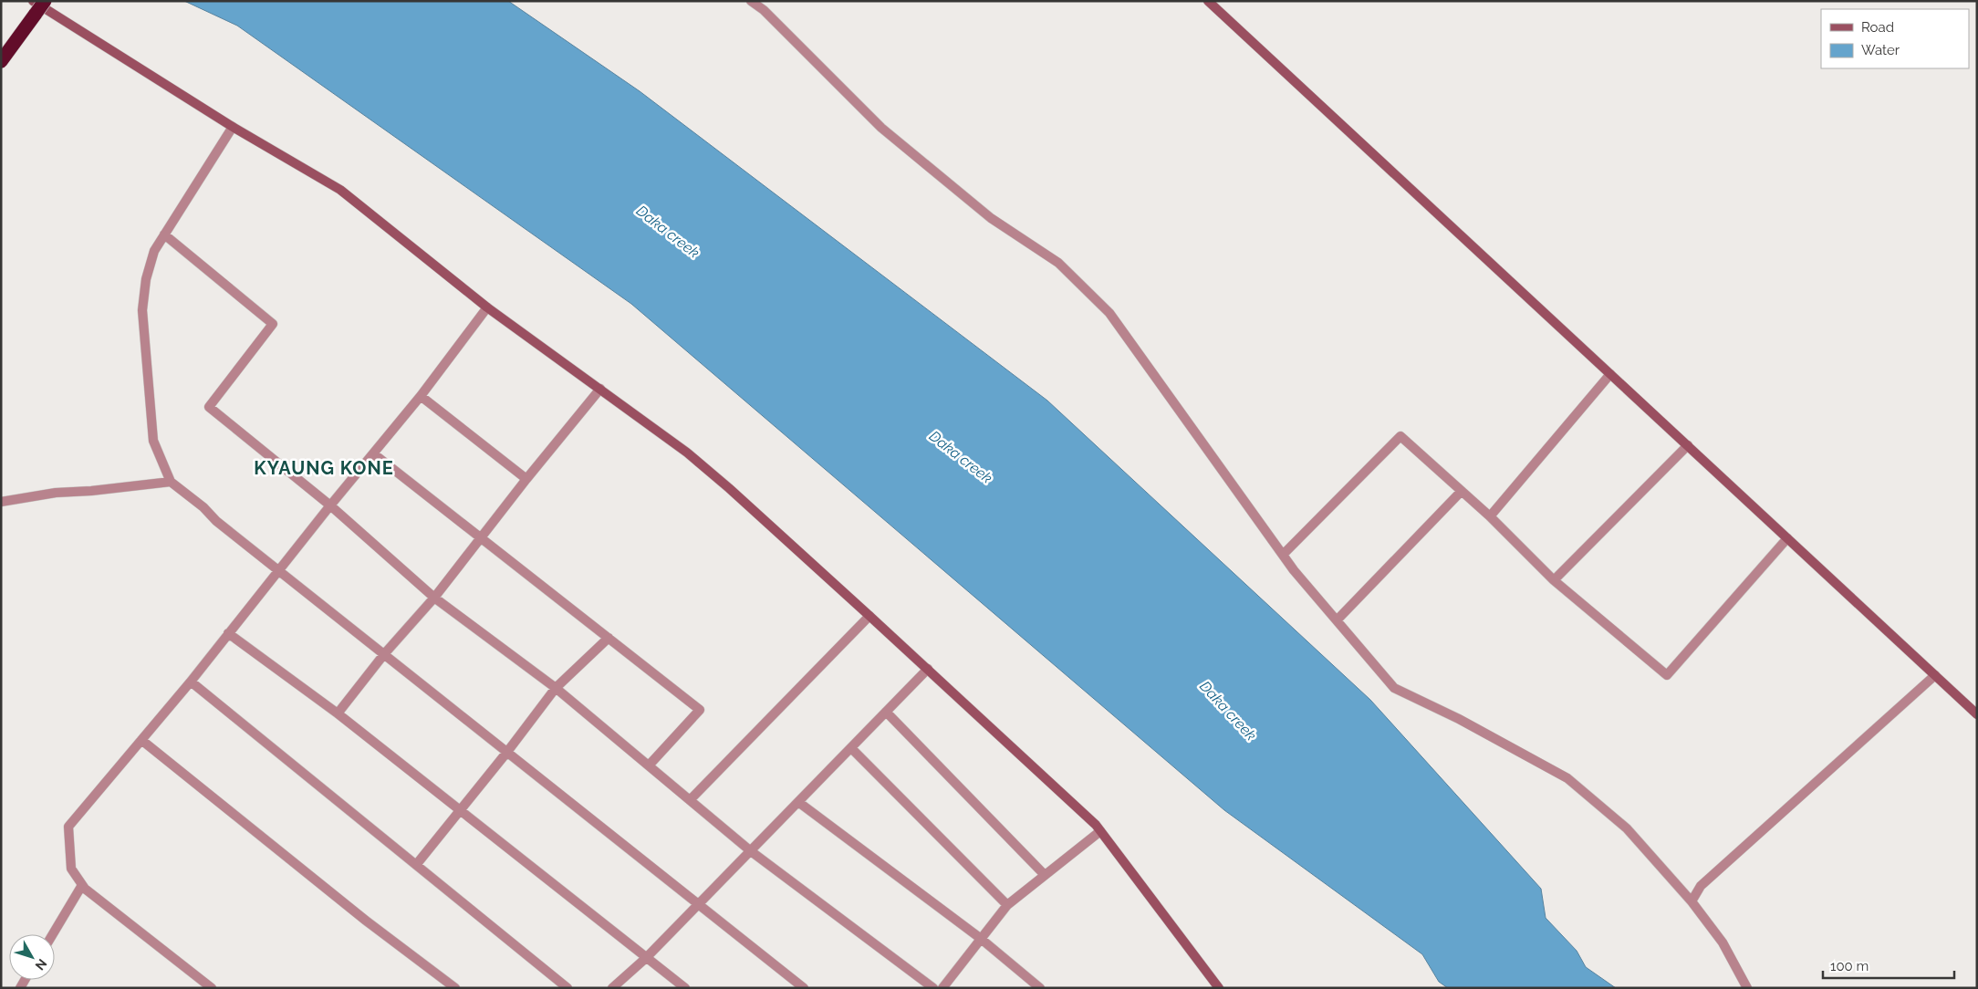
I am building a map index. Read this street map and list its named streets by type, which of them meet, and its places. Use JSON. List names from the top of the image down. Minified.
{"districts":["KYAUNG KONE"],"water":["Daka creek"],"legend":["Road","Water"],"scale_bar":"100 m","north":"bottom right"}
